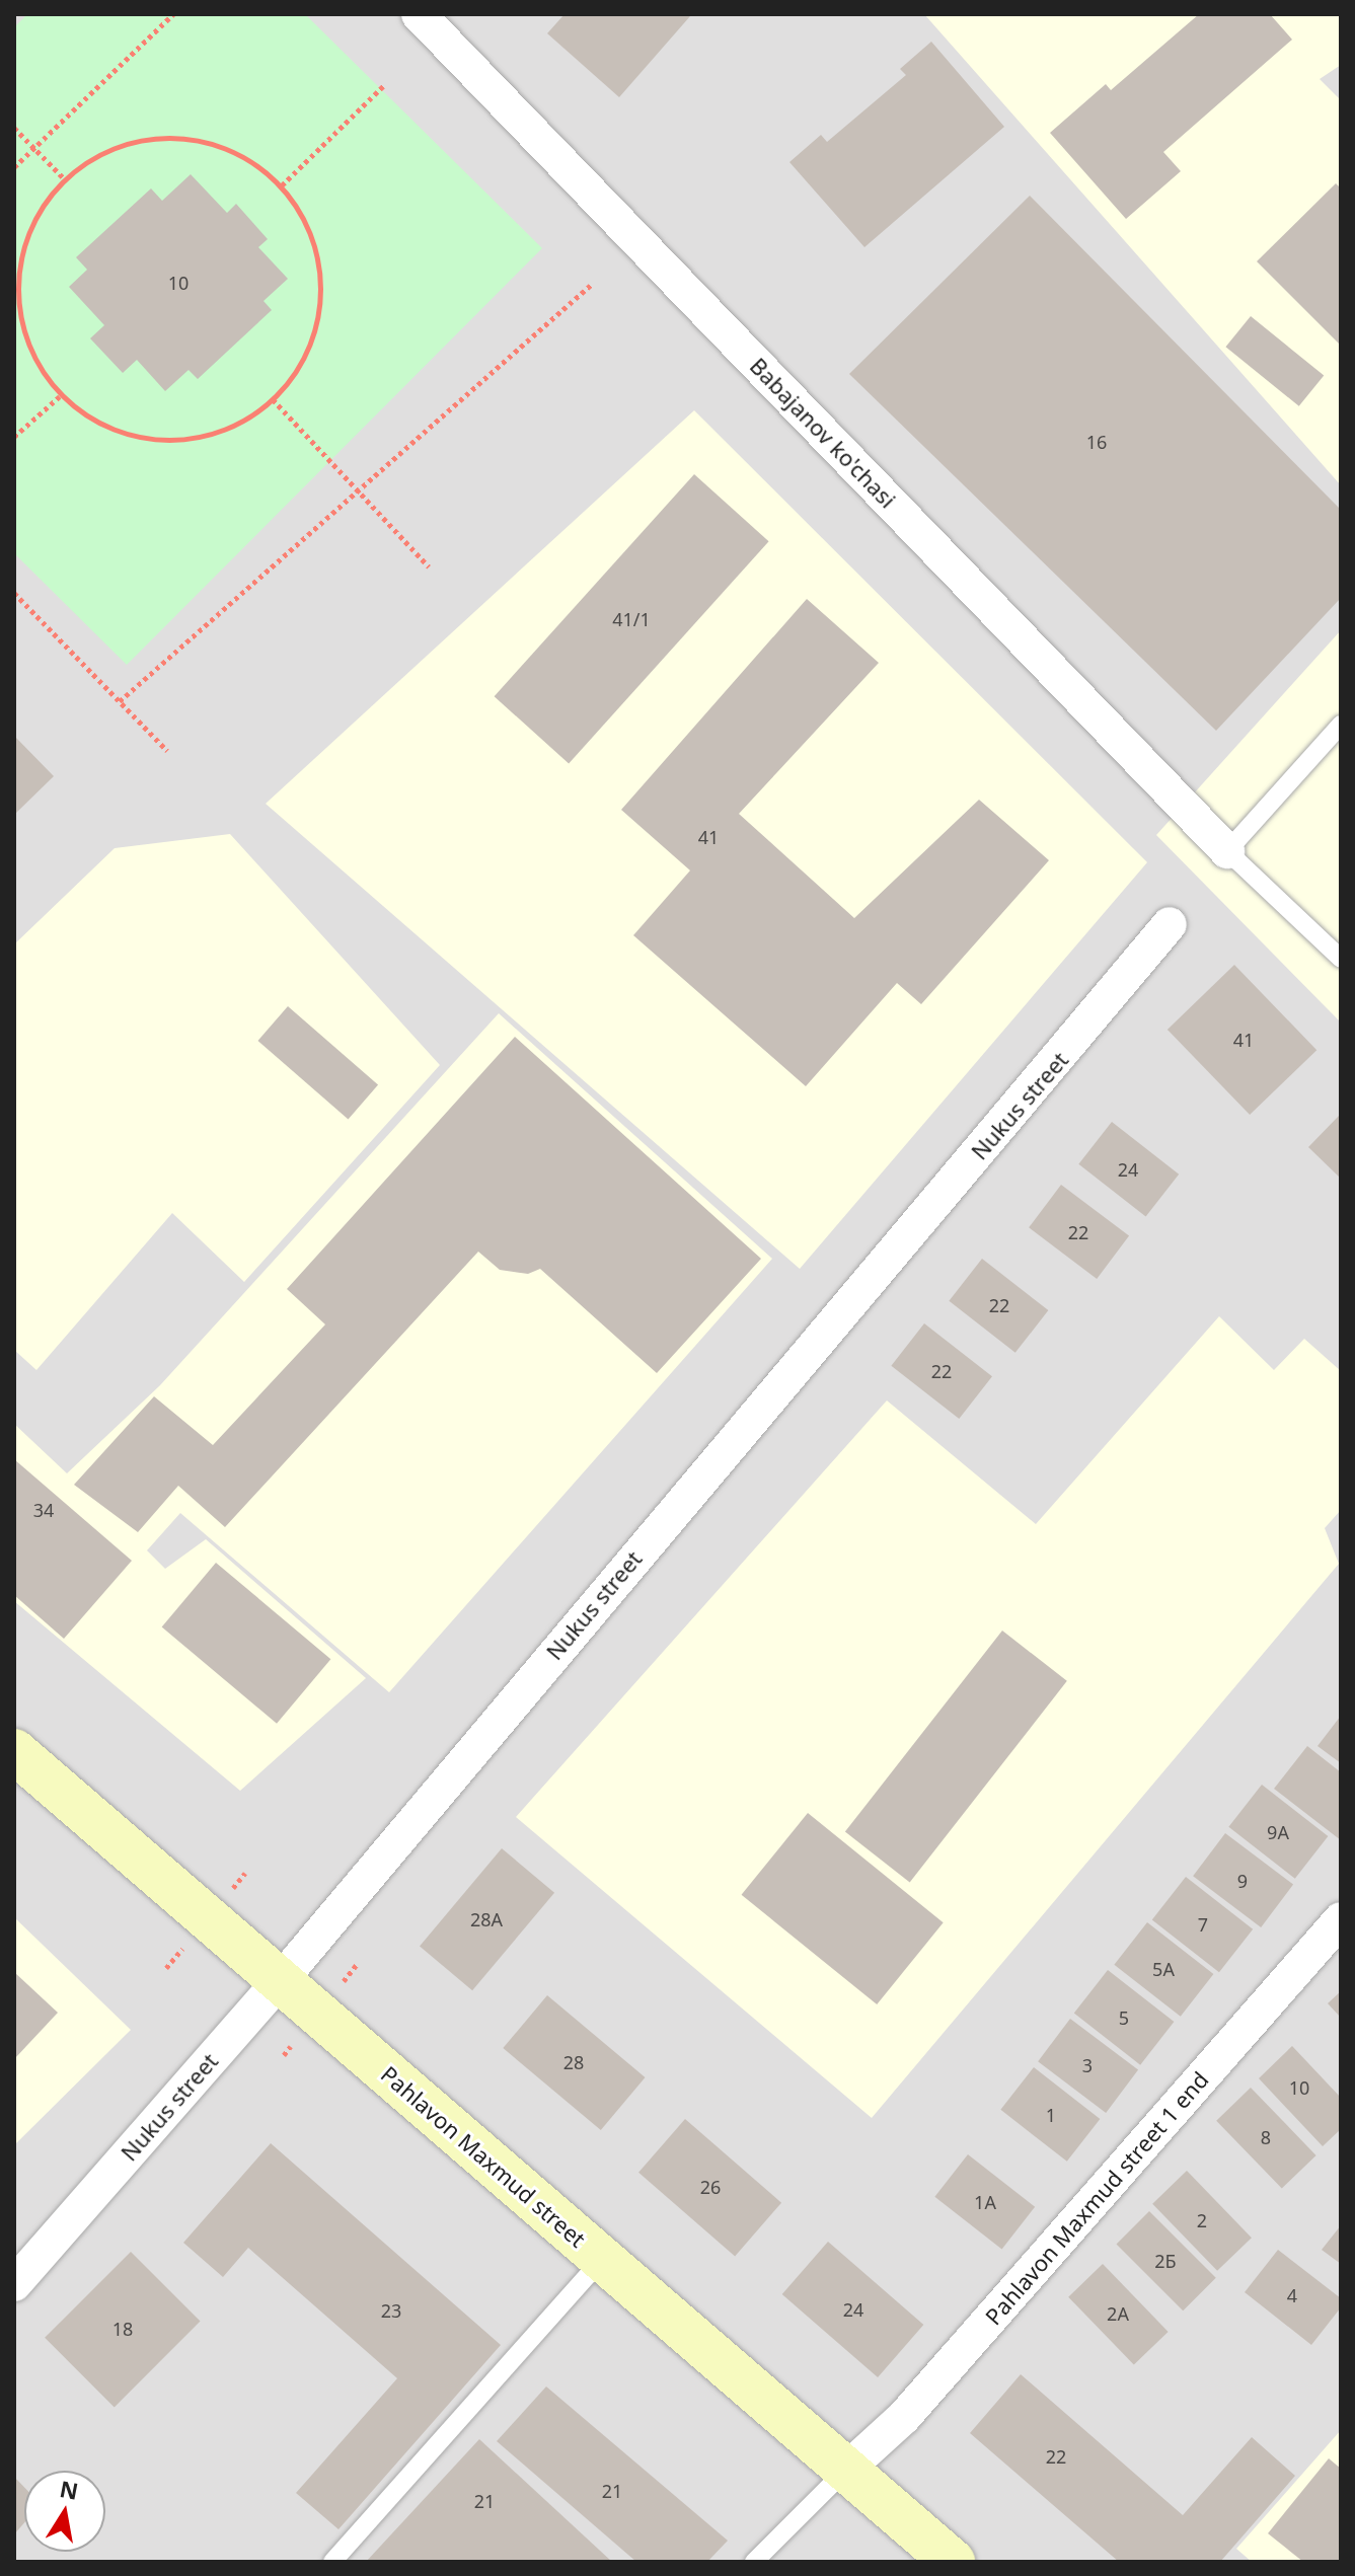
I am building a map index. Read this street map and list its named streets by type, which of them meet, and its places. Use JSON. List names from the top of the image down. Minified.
{"streets":{"main road":["Pahlavon Maxmud street"],"street":["Babajanov ko'chasi","Nukus street","Pahlavon Maxmud street 1 end"]},"crossings":[["Nukus street","Pahlavon Maxmud street"],["Pahlavon Maxmud street","Pahlavon Maxmud street 1 end"]],"house_numbers":["10","16","41/1","41","41","24","22","22","22","34","9A","9","28A","7","5A","5","28","3","10","1","8","26","1A","2","2Б","4","24","23","2А","18","22","21","21"],"north":"top"}
